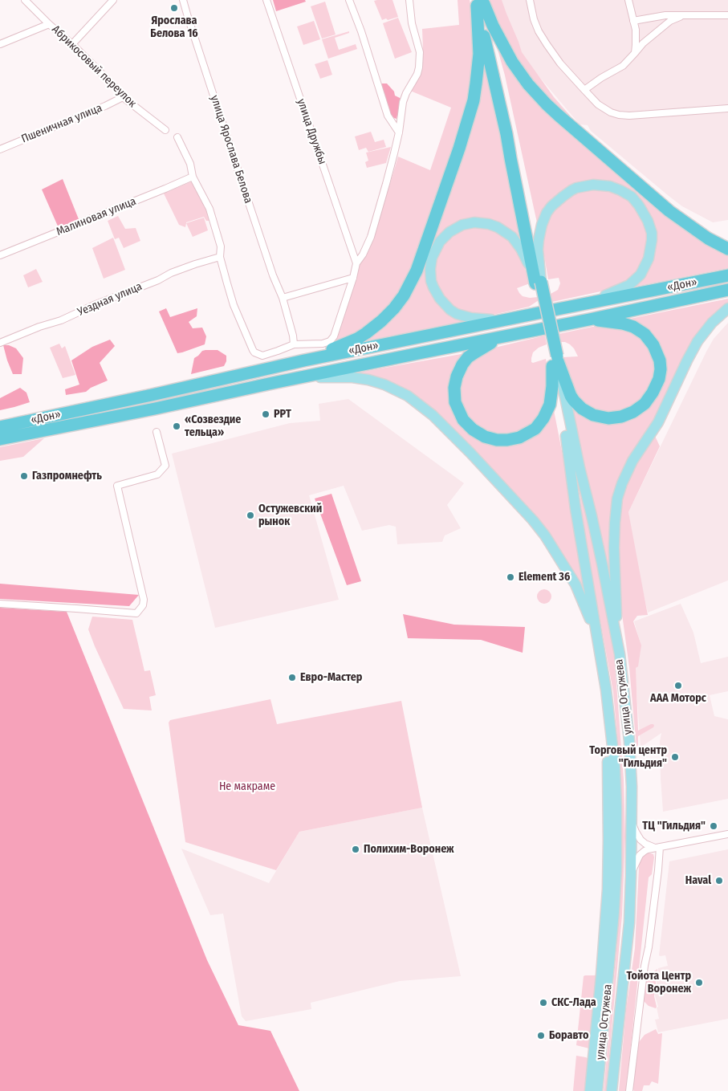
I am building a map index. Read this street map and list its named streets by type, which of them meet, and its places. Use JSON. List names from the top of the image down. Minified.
{"streets":{"highway":["«Дон»"],"main road":["улица Остужева"],"street":["Абрикосовый переулок","Пшеничная улица","улица Дружбы","улица Ярослава Белова","Малиновая улица","Уездная улица"]},"crossings":[["Абрикосовый переулок","Пшеничная улица"]],"parks":["Не макраме"],"places":["Ярослава Белова 16","РРТ","«Созвездие тельца»","Газпромнефть","Остужевский рынок","Element 36","Евро-Мастер","ААА Моторс","Торговый центр \"Гильдия\"","ТЦ \"Гильдия\"","Полихим-Воронеж","Haval","Тойота Центр Воронеж","СКС-Лада","Боравто"]}
